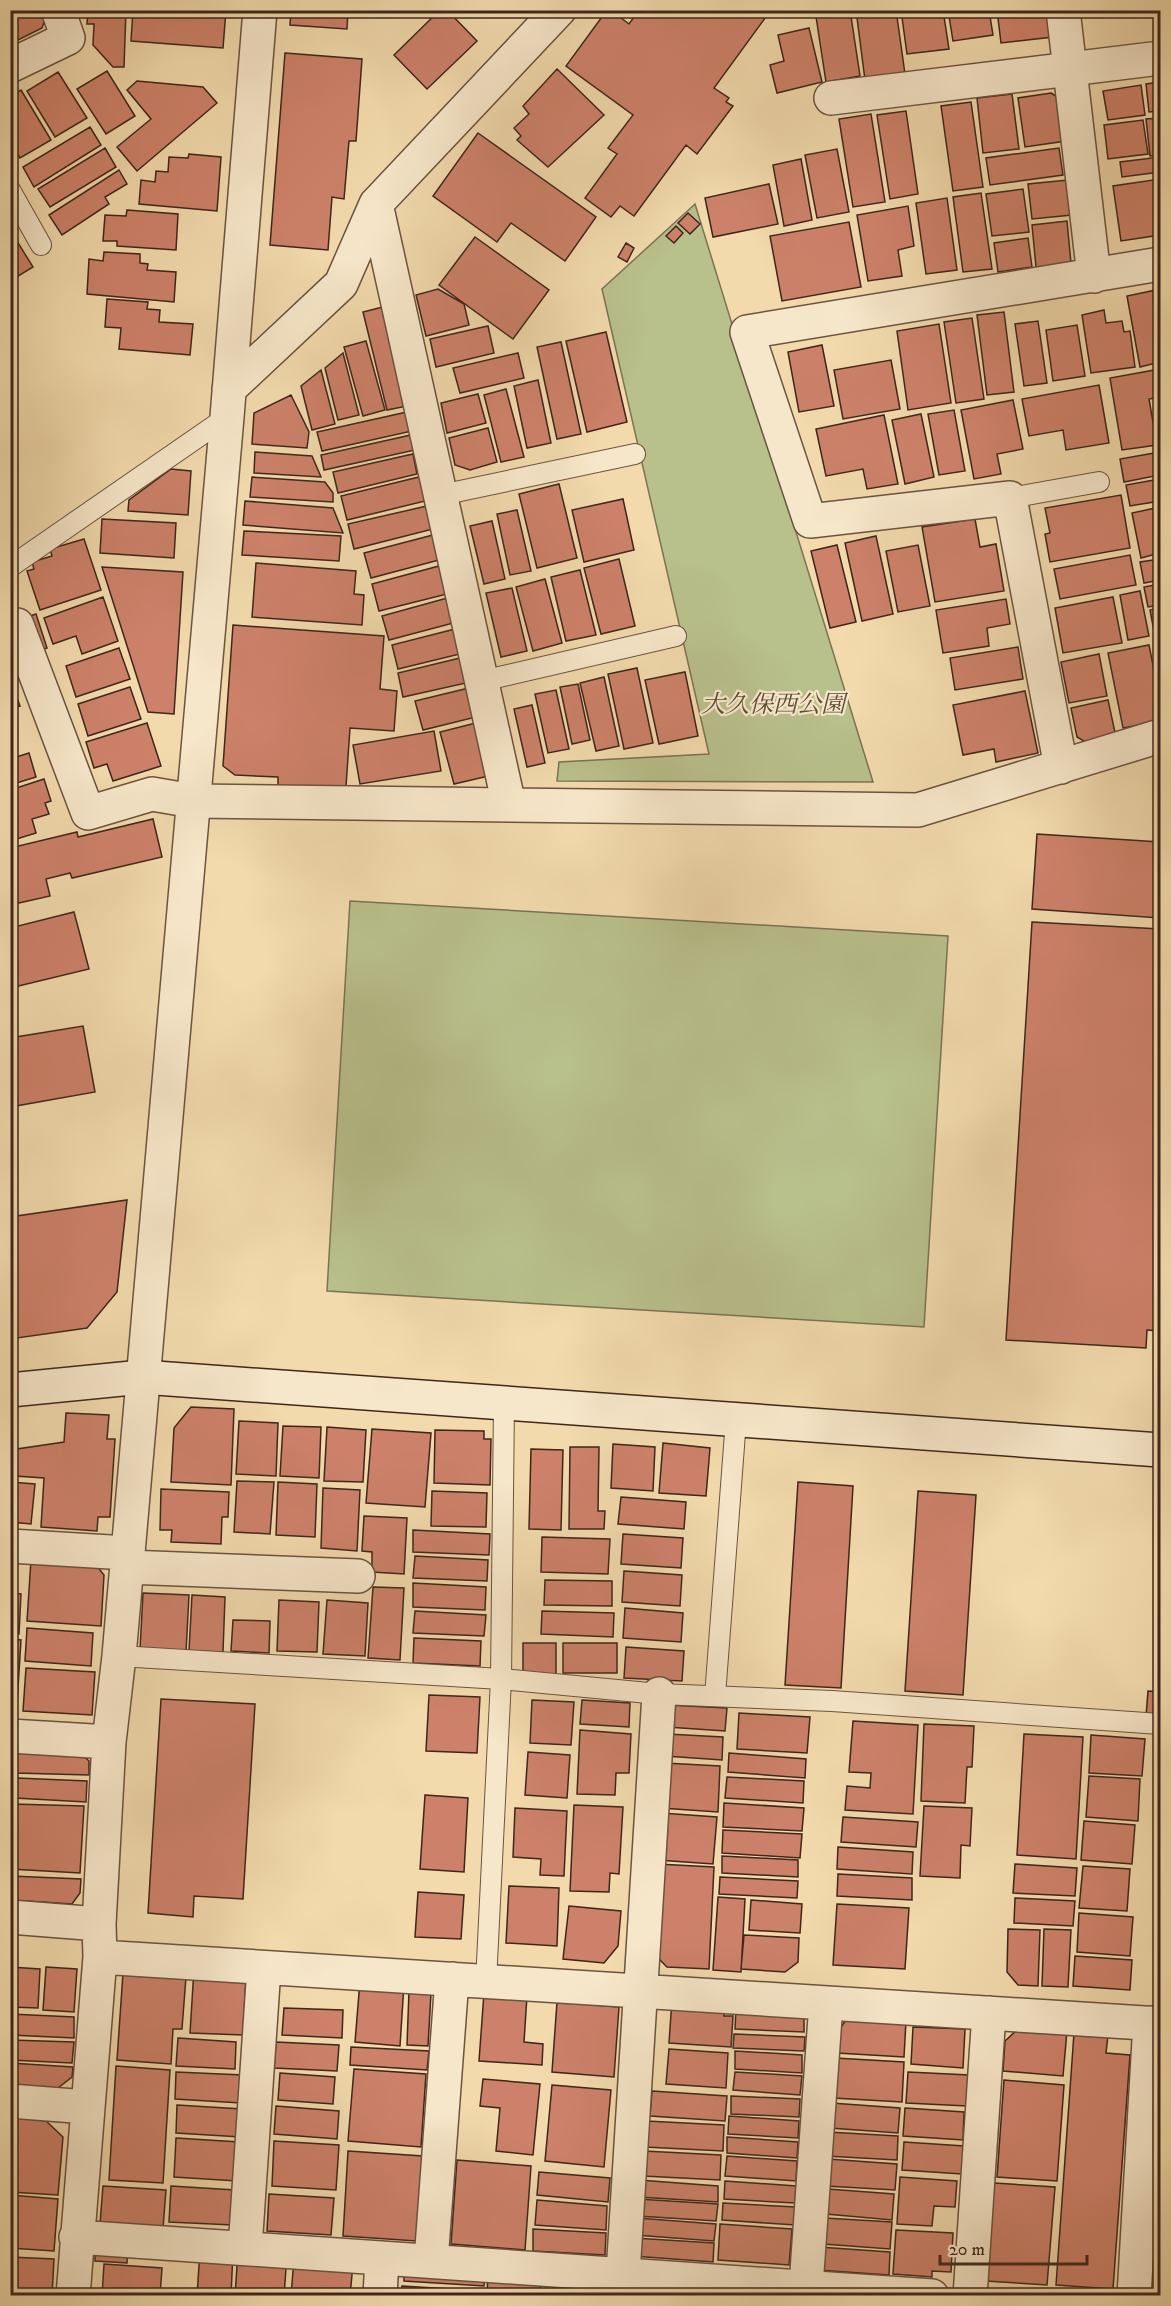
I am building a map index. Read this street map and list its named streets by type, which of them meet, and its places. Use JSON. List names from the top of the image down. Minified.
{"parks":["大久保西公園"],"scale_bar":"20 m"}
